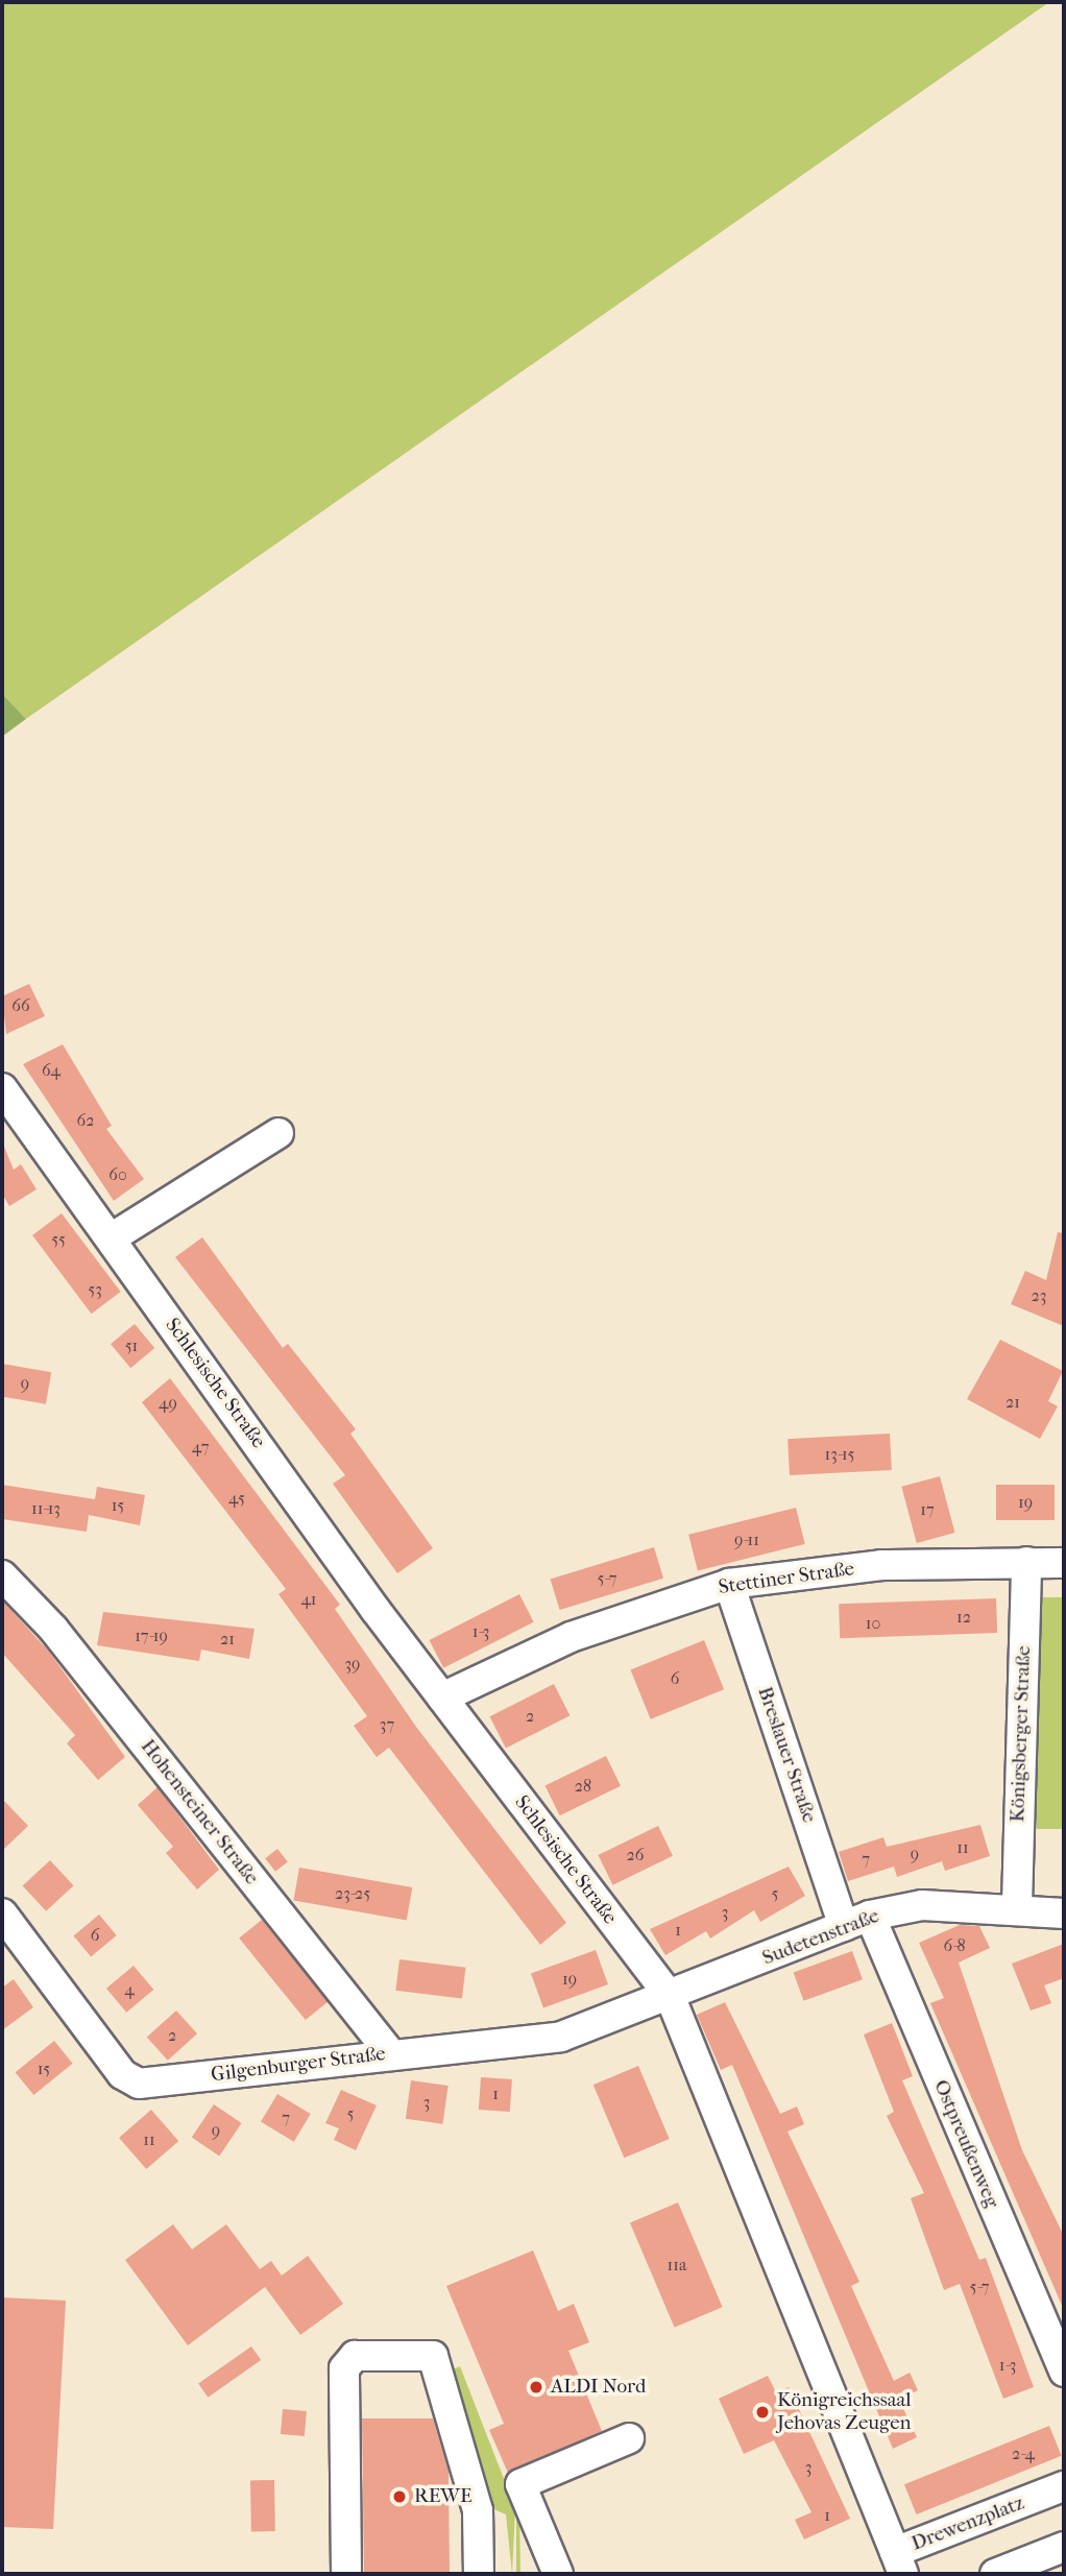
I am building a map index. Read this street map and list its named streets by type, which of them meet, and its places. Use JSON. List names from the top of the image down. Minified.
{"streets":{"street":["Schlesische Straße","Stettiner Straße","Königsberger Straße","Breslauer Straße","Hohensteiner Straße","Sudetenstraße","Gilgenburger Straße","Ostpreußenweg","Drewenzplatz"]},"crossings":[["Schlesische Straße","Stettiner Straße"],["Schlesische Straße","Sudetenstraße"],["Schlesische Straße","Gilgenburger Straße"],["Schlesische Straße","Drewenzplatz"],["Stettiner Straße","Königsberger Straße"],["Stettiner Straße","Breslauer Straße"],["Königsberger Straße","Sudetenstraße"],["Breslauer Straße","Sudetenstraße"],["Breslauer Straße","Ostpreußenweg"],["Hohensteiner Straße","Gilgenburger Straße"],["Sudetenstraße","Gilgenburger Straße"],["Sudetenstraße","Ostpreußenweg"]],"places":["ALDI Nord","Königreichssaal Jehovas Zeugen","REWE"],"house_numbers":["66","64","62","60","55","53","23","51","9","21","49","47","13-15","45","19","15","11-13","17","9-11","5-7","41","12","10","1-3","17-19","21","39","6","2","37","28","11","9","26","7","23-25","5","3","1","6","6-8","19","4","2","15","1","3","5","7","9","11","11a","5-7","1-3","2-4","3","1"]}
